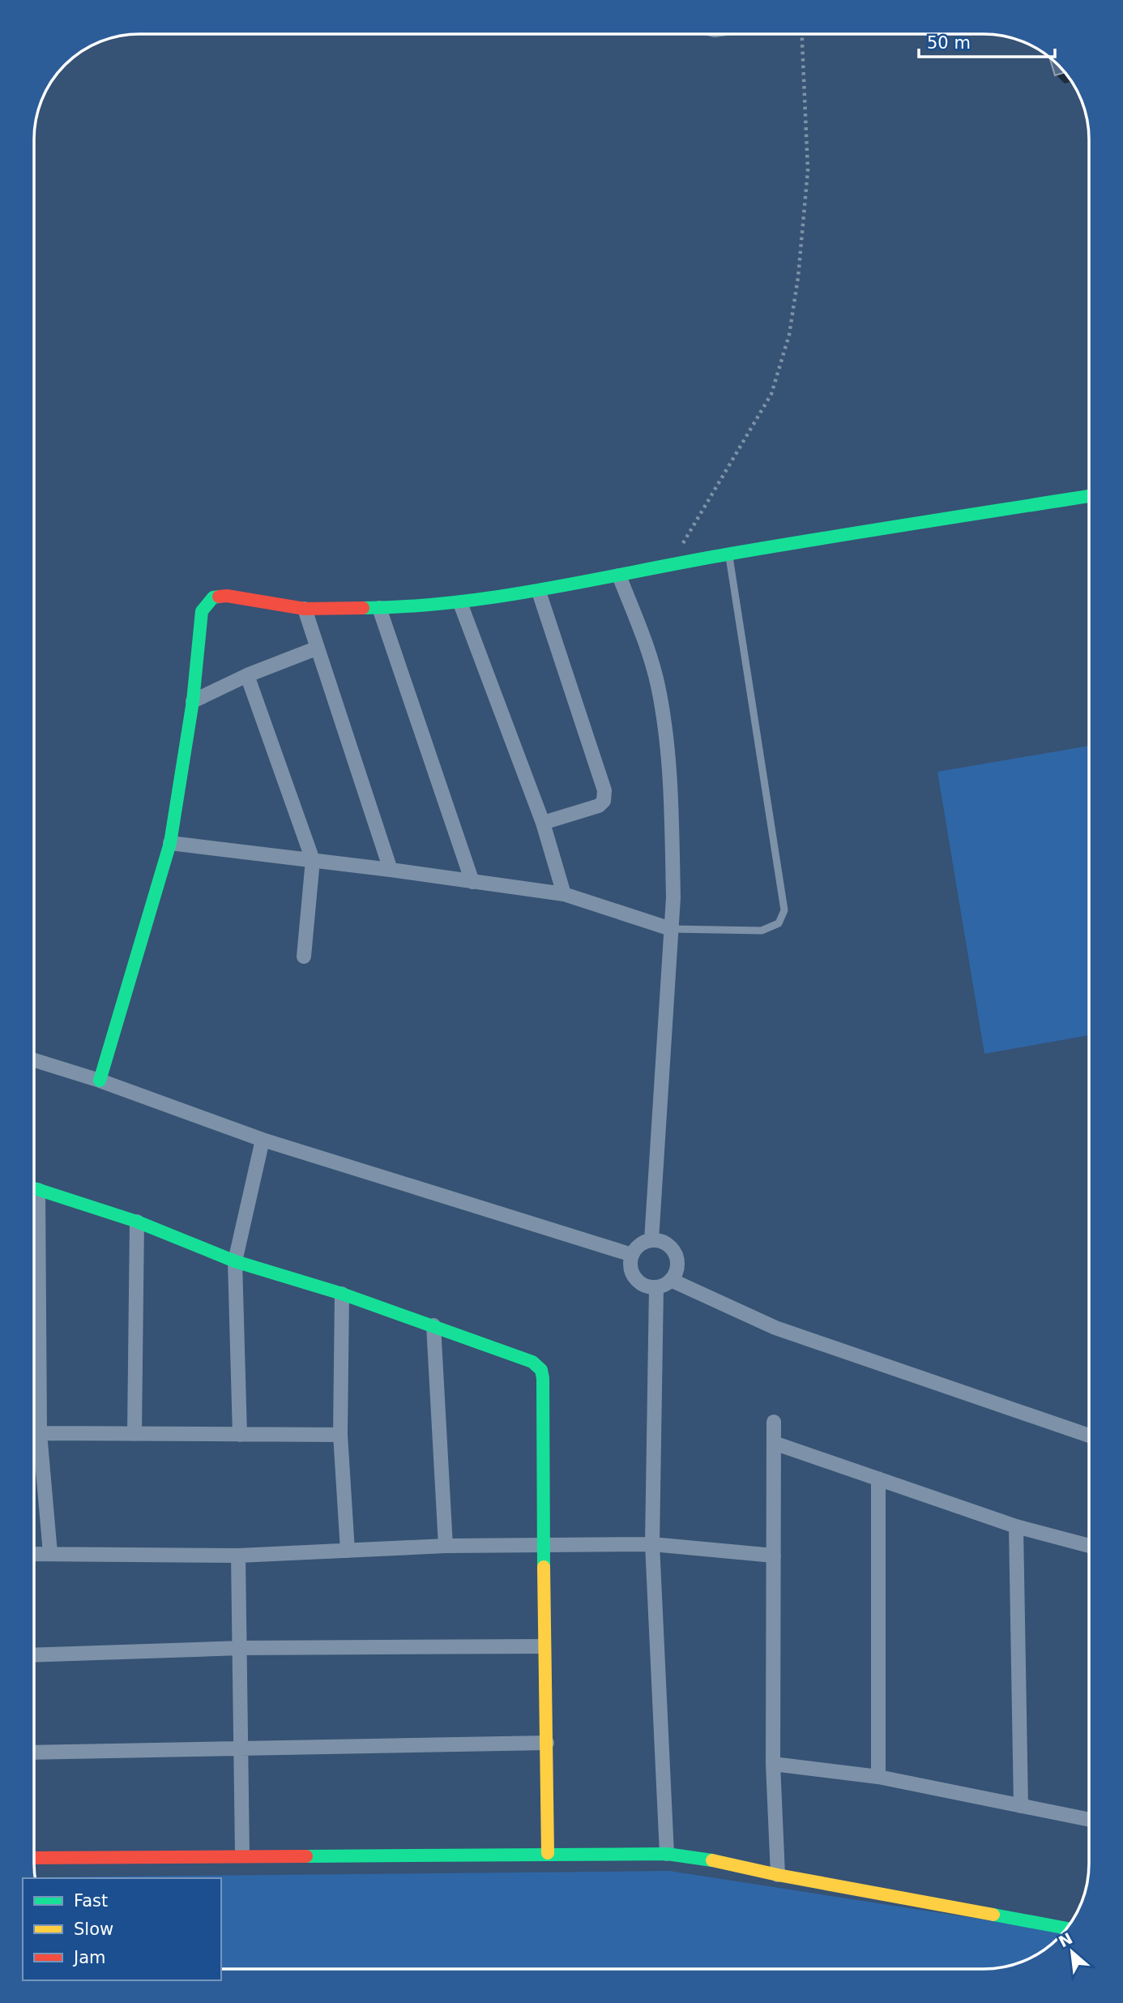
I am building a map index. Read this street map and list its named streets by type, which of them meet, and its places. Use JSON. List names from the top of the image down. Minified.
{"legend":["Fast","Slow","Jam"],"scale_bar":"50 m","north":"top left"}
